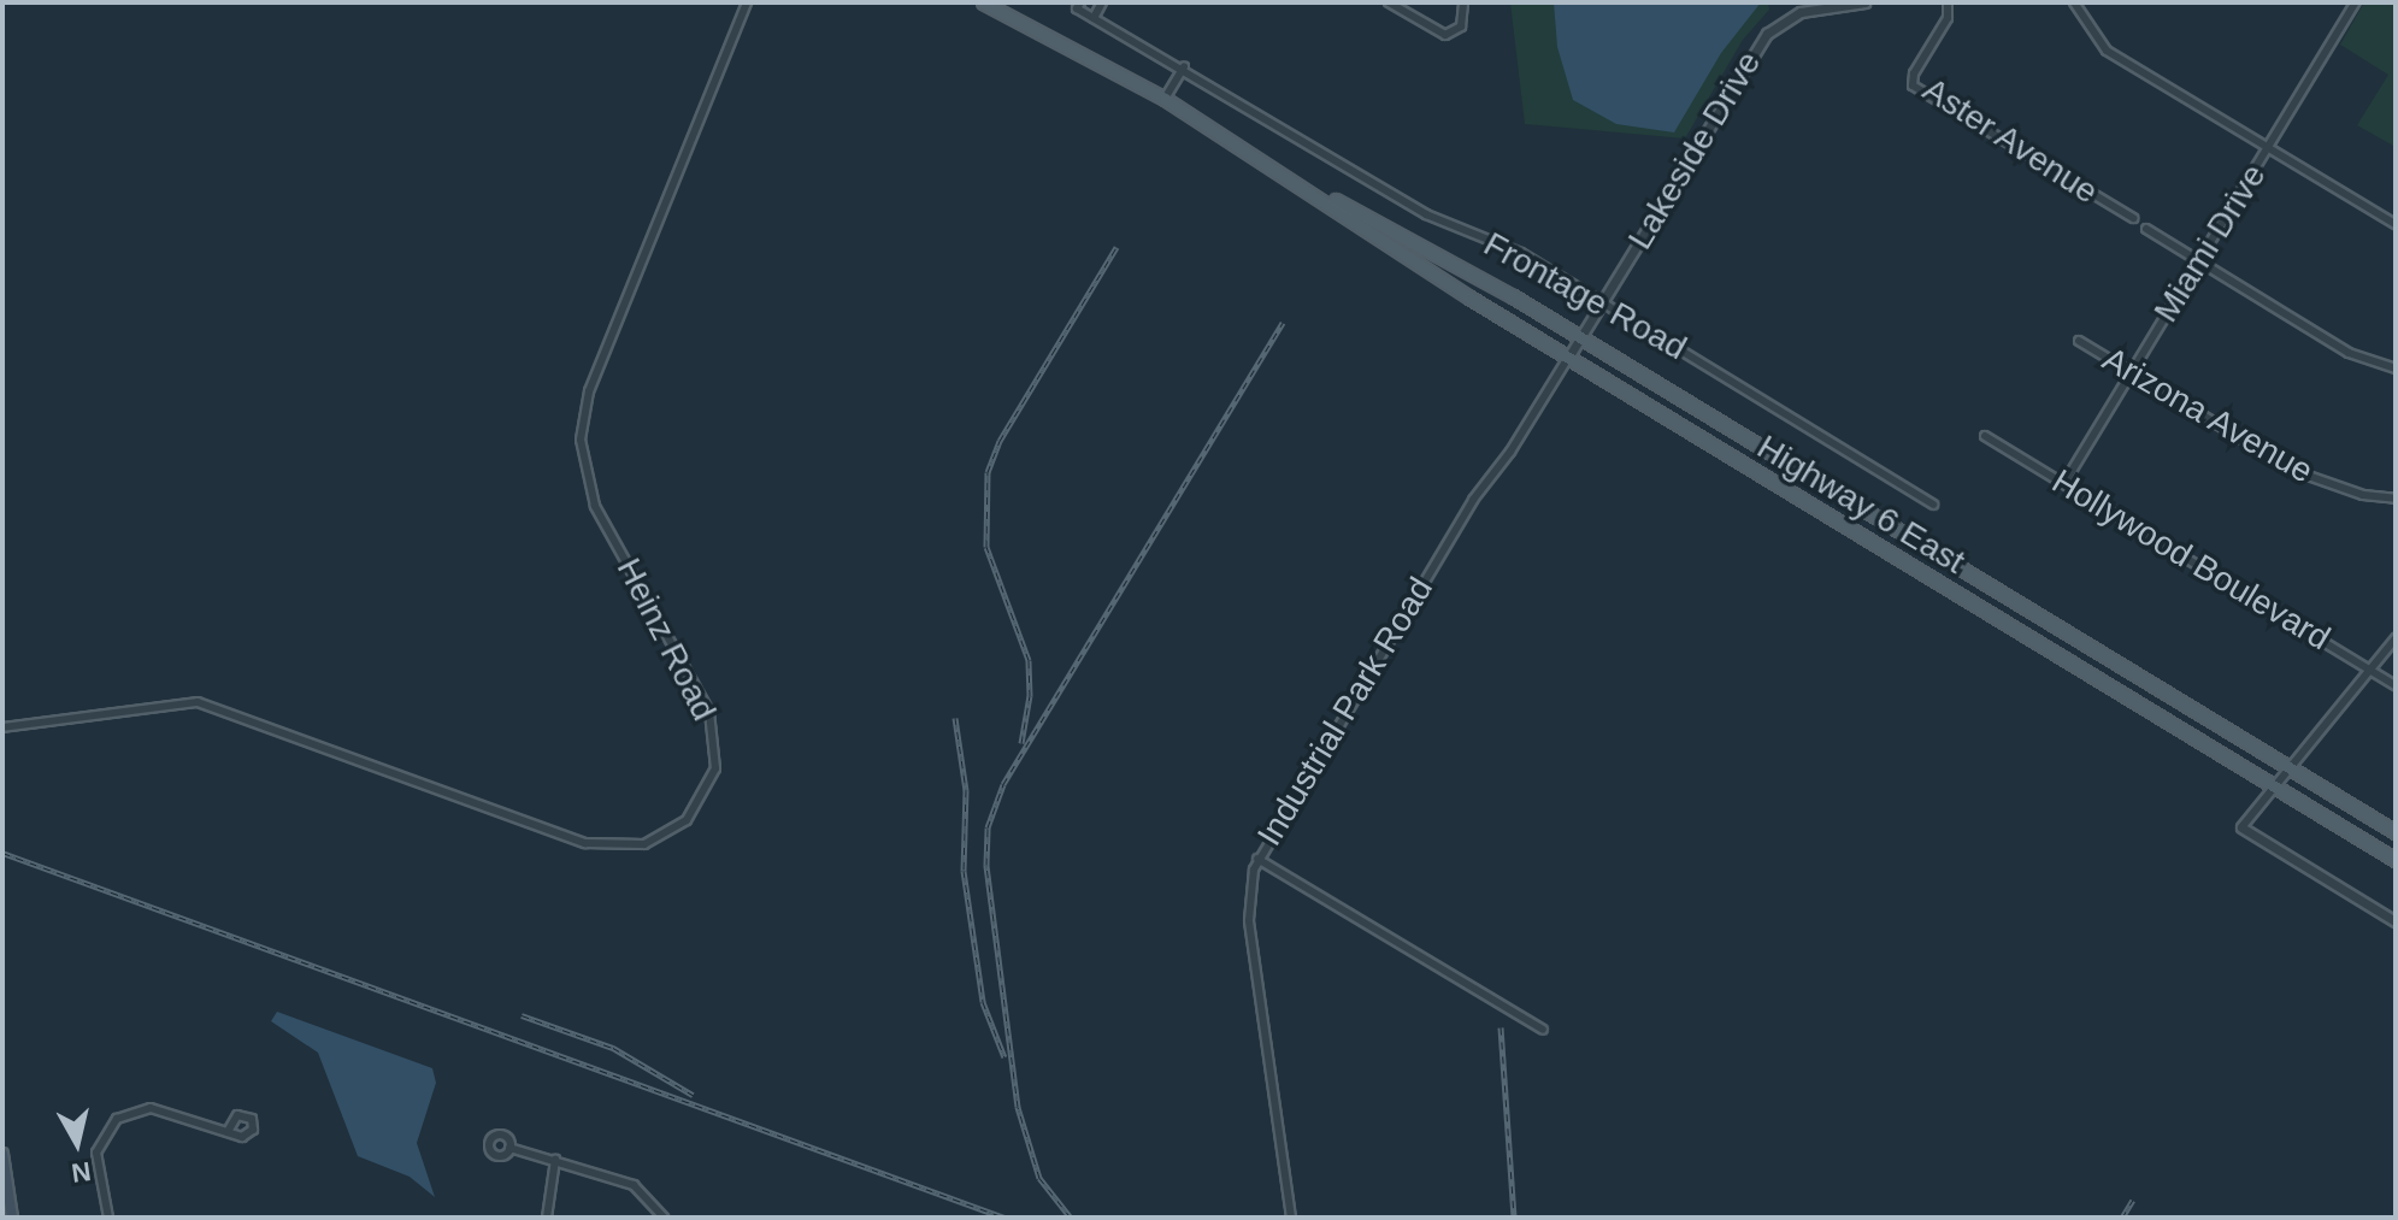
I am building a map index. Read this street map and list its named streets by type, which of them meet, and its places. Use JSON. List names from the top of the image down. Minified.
{"streets":{"main road":["Highway 6 East"],"street":["Aster Avenue","Lakeside Drive","Miami Drive","Frontage Road","Arizona Avenue","Hollywood Boulevard","Heinz Road","Industrial Park Road"]},"crossings":[["Lakeside Drive","Frontage Road"],["Lakeside Drive","Highway 6 East"],["Lakeside Drive","Industrial Park Road"],["Miami Drive","Arizona Avenue"],["Miami Drive","Hollywood Boulevard"],["Highway 6 East","Industrial Park Road"]],"north":"bottom"}
